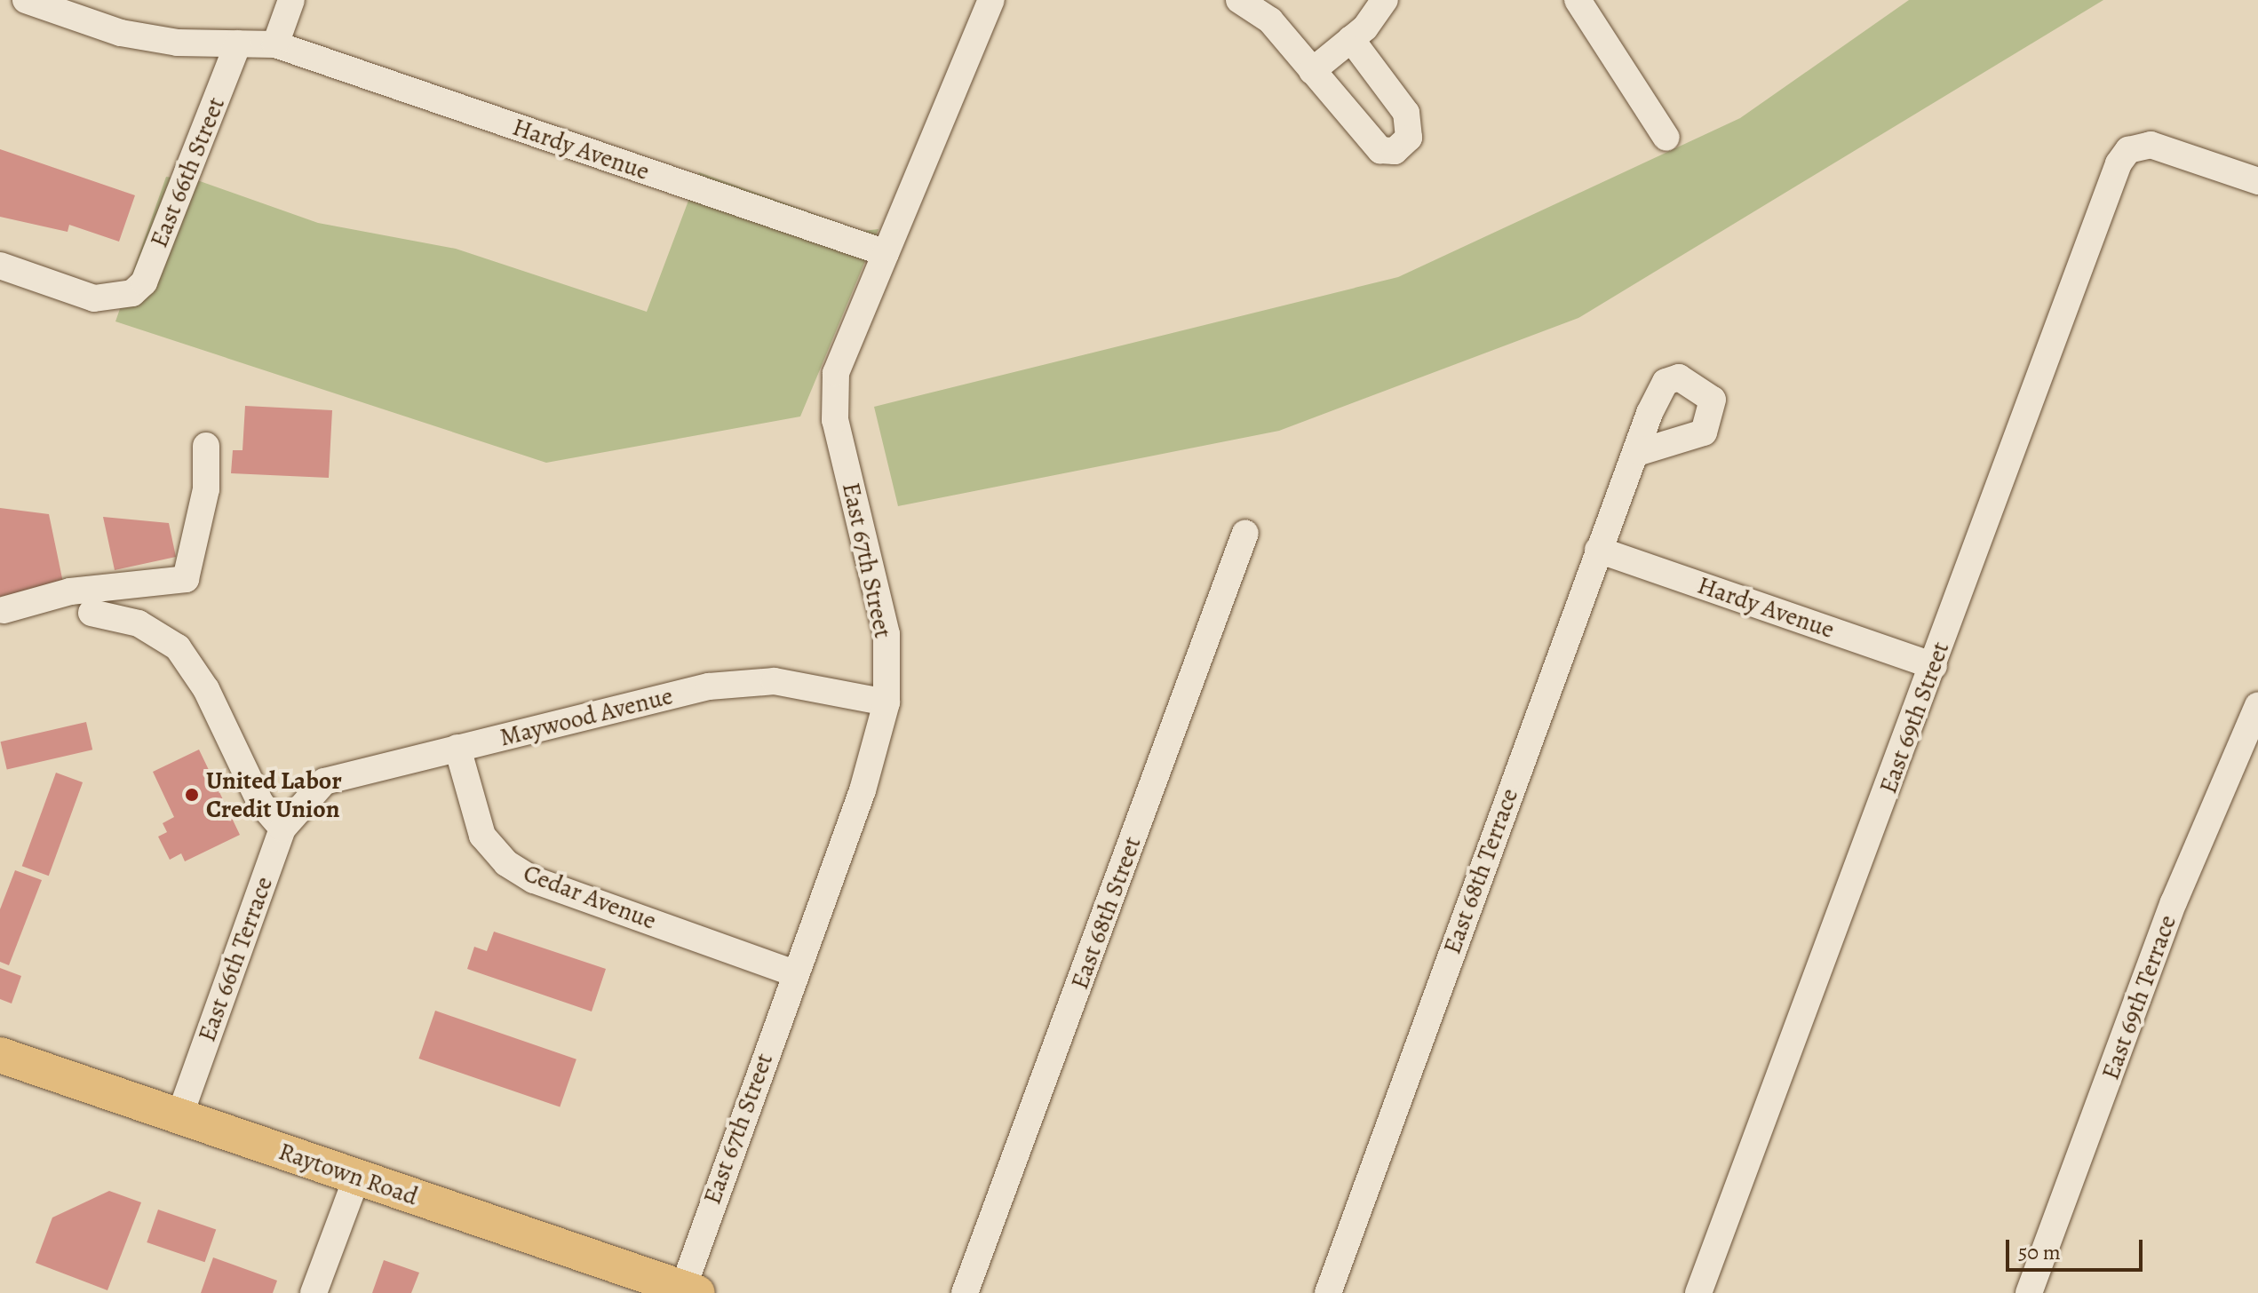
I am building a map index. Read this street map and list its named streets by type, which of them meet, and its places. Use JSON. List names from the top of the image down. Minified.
{"streets":{"main road":["Raytown Road"],"street":["Hardy Avenue","East 66th Street","East 67th Street","Maywood Avenue","East 69th Street","East 68th Terrace","Cedar Avenue","East 68th Street","East 66th Terrace","East 69th Terrace"]},"crossings":[["Hardy Avenue","East 66th Street"],["Hardy Avenue","East 67th Street"],["Hardy Avenue","East 69th Street"],["Hardy Avenue","East 68th Terrace"],["East 67th Street","Maywood Avenue"],["East 67th Street","Cedar Avenue"],["East 67th Street","Raytown Road"],["Maywood Avenue","Cedar Avenue"],["Maywood Avenue","East 66th Terrace"],["East 66th Terrace","Raytown Road"]],"places":["United Labor Credit Union"],"scale_bar":"50 m"}
